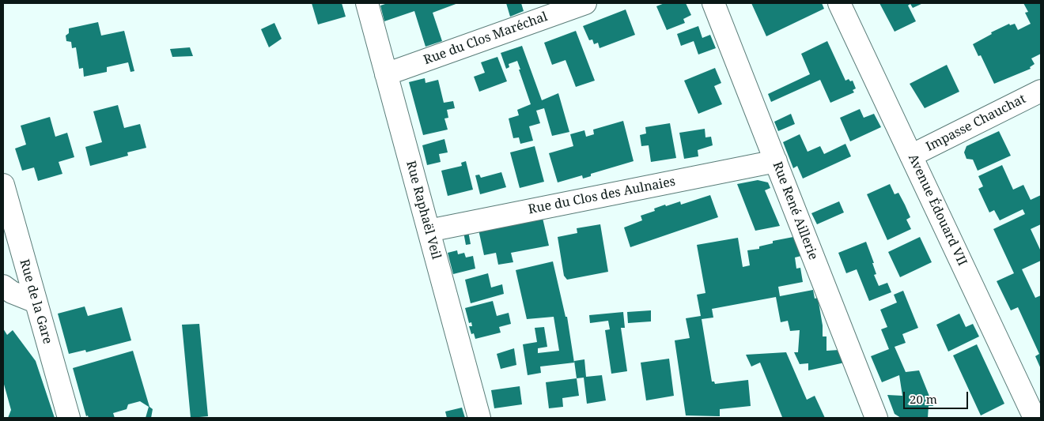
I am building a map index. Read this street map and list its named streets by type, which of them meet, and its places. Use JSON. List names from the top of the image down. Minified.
{"streets":{"street":["Rue du Clos Maréchal","Impasse Chauchat","Rue du Clos des Aulnaies","Rue Raphaël Veil","Avenue Édouard VII","Rue René Aillerie","Rue de la Gare"]},"crossings":[["Rue du Clos Maréchal","Rue Raphaël Veil"],["Impasse Chauchat","Avenue Édouard VII"],["Rue du Clos des Aulnaies","Rue Raphaël Veil"],["Rue du Clos des Aulnaies","Rue René Aillerie"]],"scale_bar":"20 m"}
